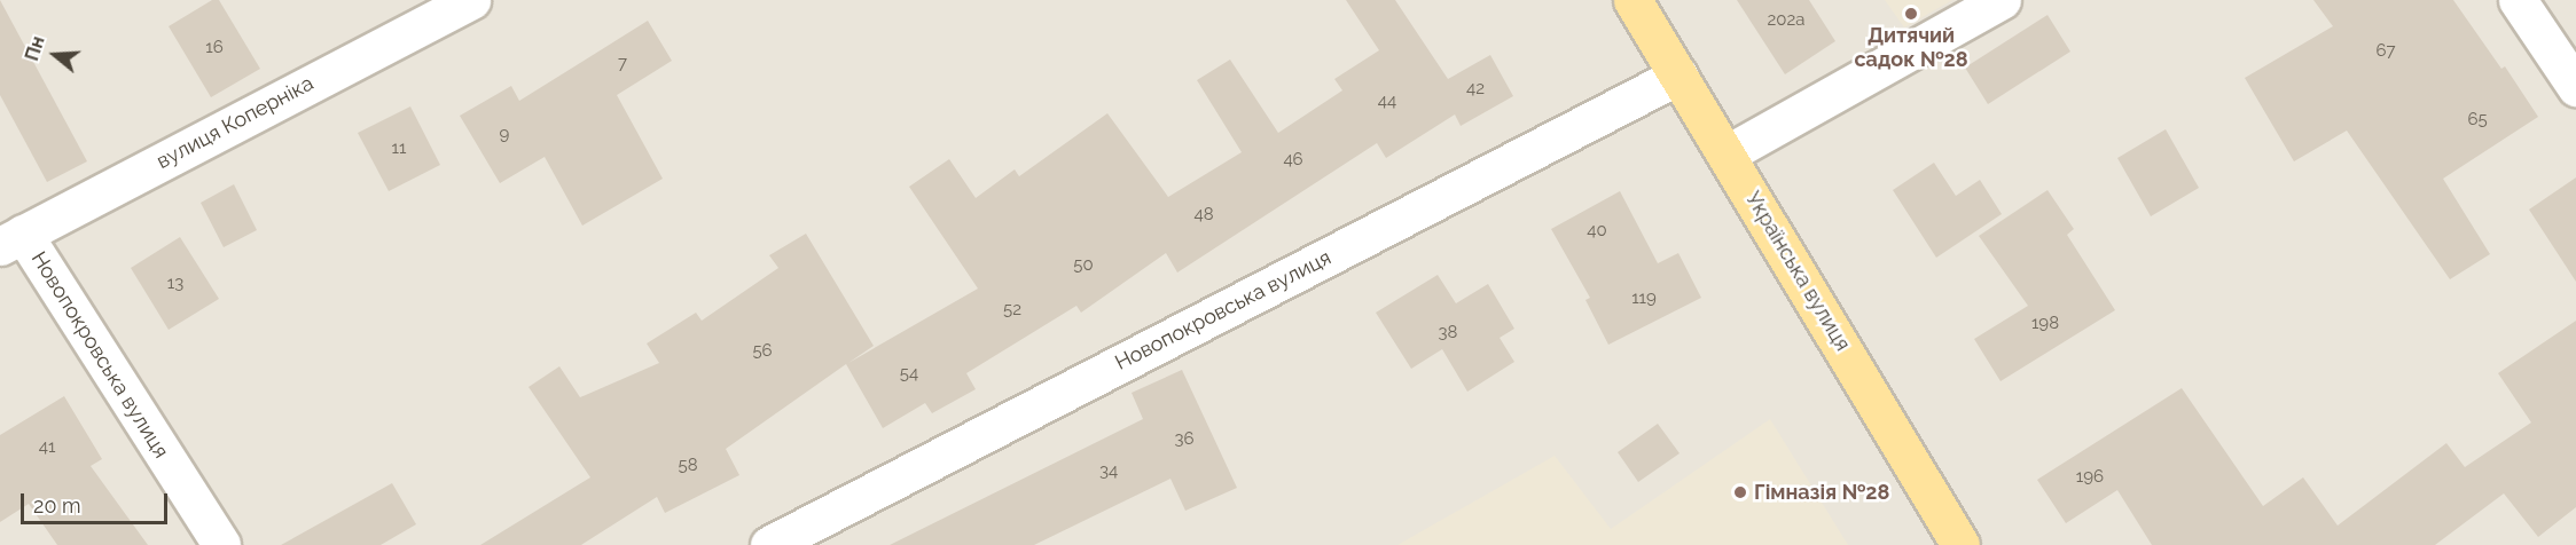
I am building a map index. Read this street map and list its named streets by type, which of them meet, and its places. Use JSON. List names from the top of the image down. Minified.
{"streets":{"main road":["Українська вулиця"],"street":["вулиця Коперніка","Новопокровська вулиця"]},"crossings":[["вулиця Коперніка","Новопокровська вулиця"],["Українська вулиця","Новопокровська вулиця"]],"places":["Дитячий садок №28","Гімназія №28"],"house_numbers":["202а","16","67","7","42","44","65","9","11","46","48","40","50","13","119","52","198","38","56","54","36","41","58","34","196"],"scale_bar":"20 m","north":"left"}
